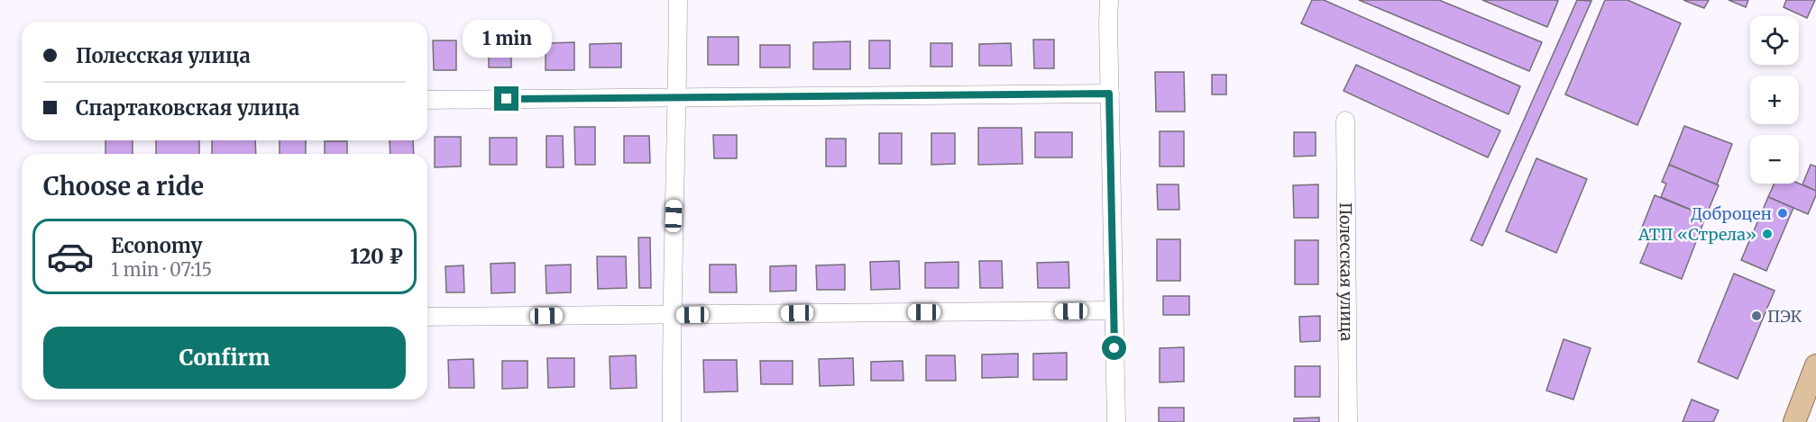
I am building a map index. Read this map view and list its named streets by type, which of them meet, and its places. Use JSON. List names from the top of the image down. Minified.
{"streets":{"street":["Полесская улица"]},"places":["Доброцен","АТП «Стрела»","ПЭК"],"page":{"map_buttons":["+","−"],"bubble":"1 min","banner":["Полесская улица","Спартаковская улица"],"heading":"Choose a ride","list":[{"name":"Economy","note":"1 min · 07:15","value":"120 ₽"}],"buttons":"Confirm"}}
